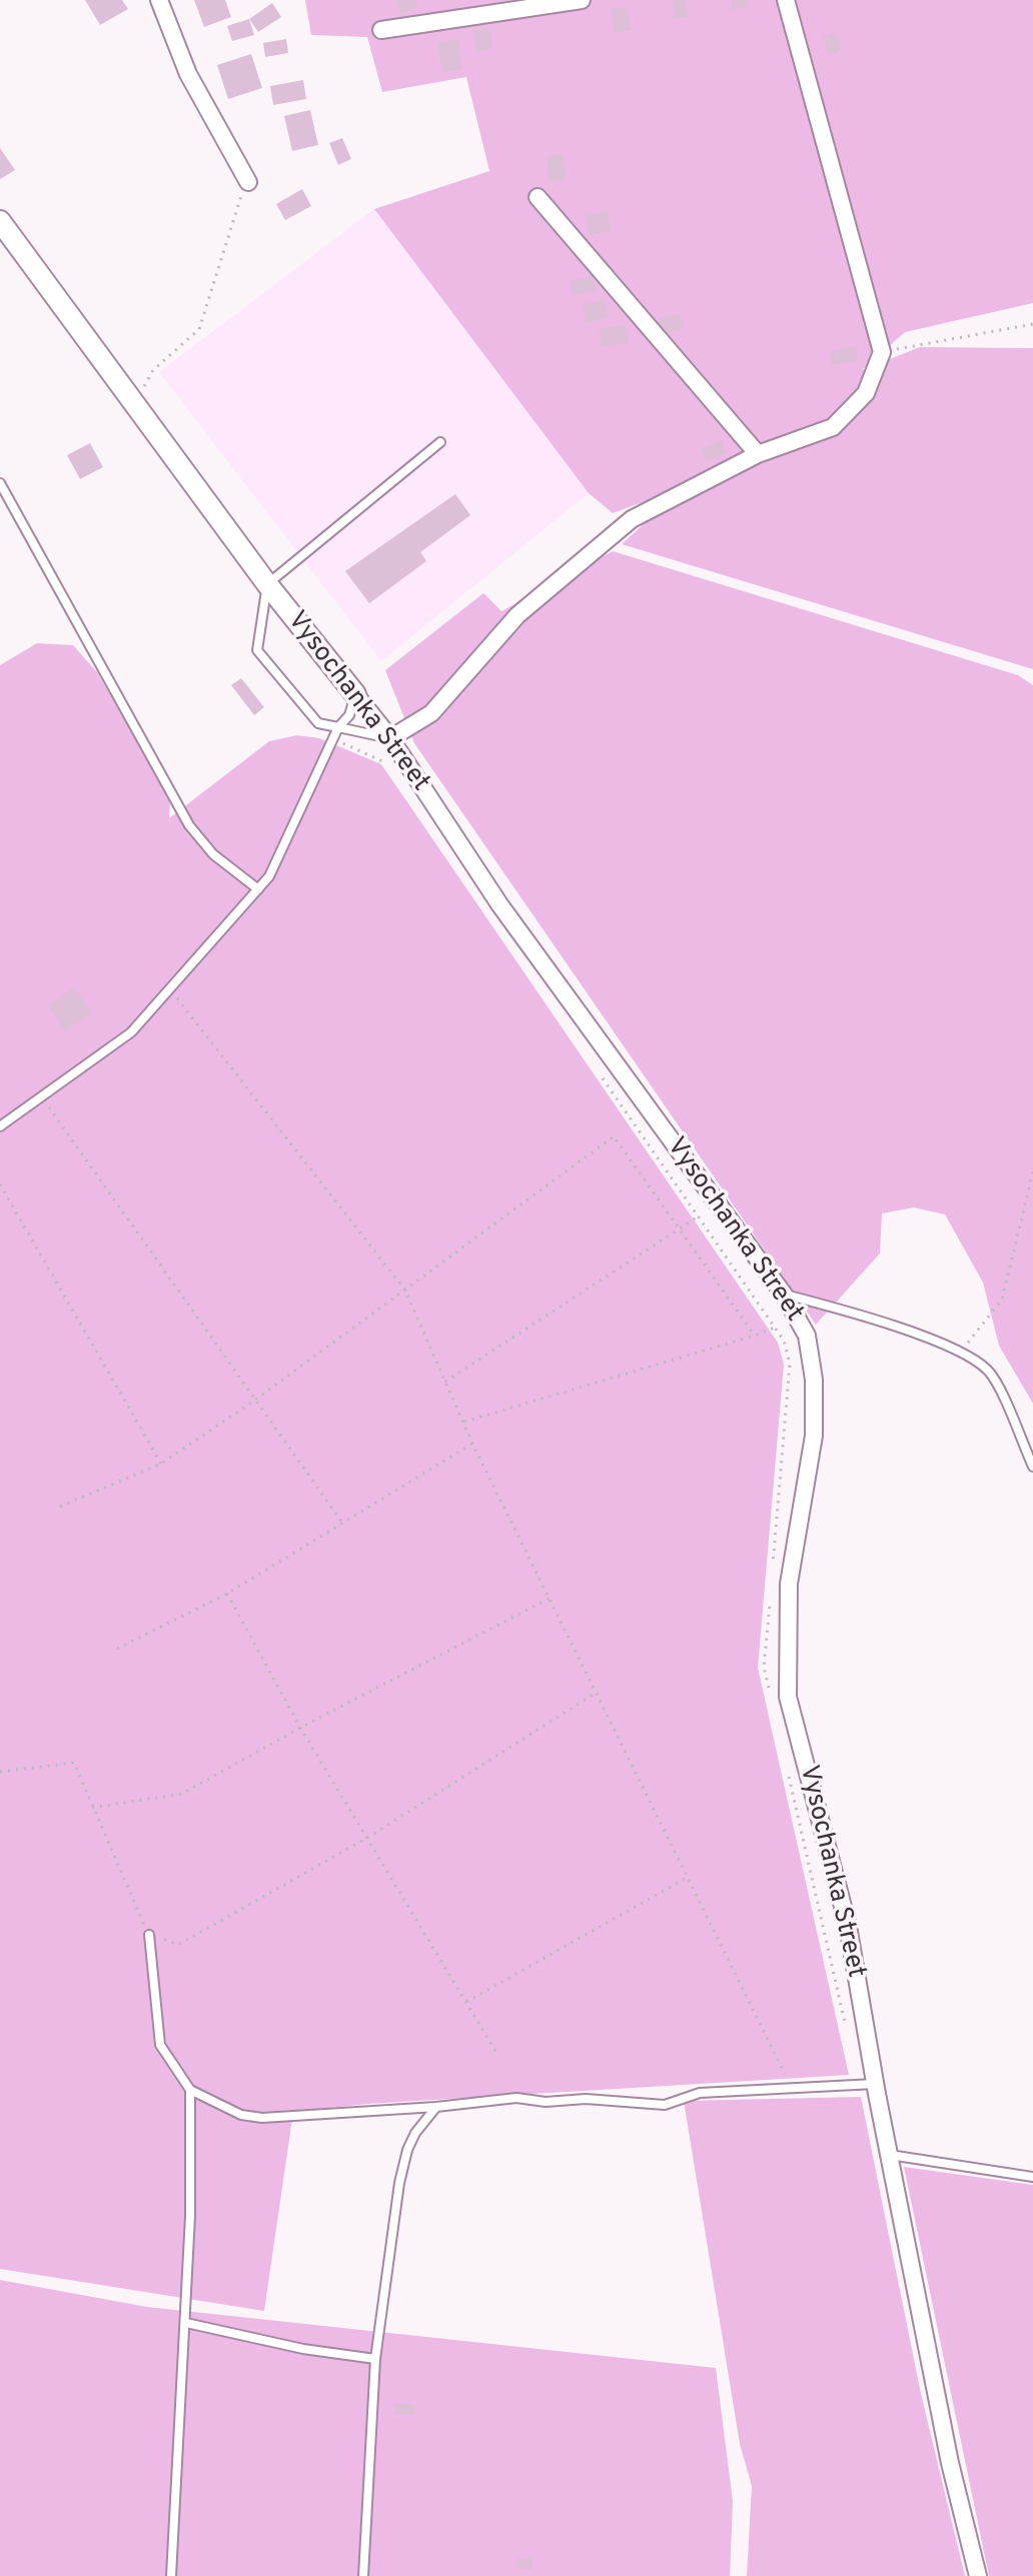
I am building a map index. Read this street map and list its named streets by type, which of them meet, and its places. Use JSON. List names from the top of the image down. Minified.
{"streets":{"street":["Vysochanka Street"]}}
